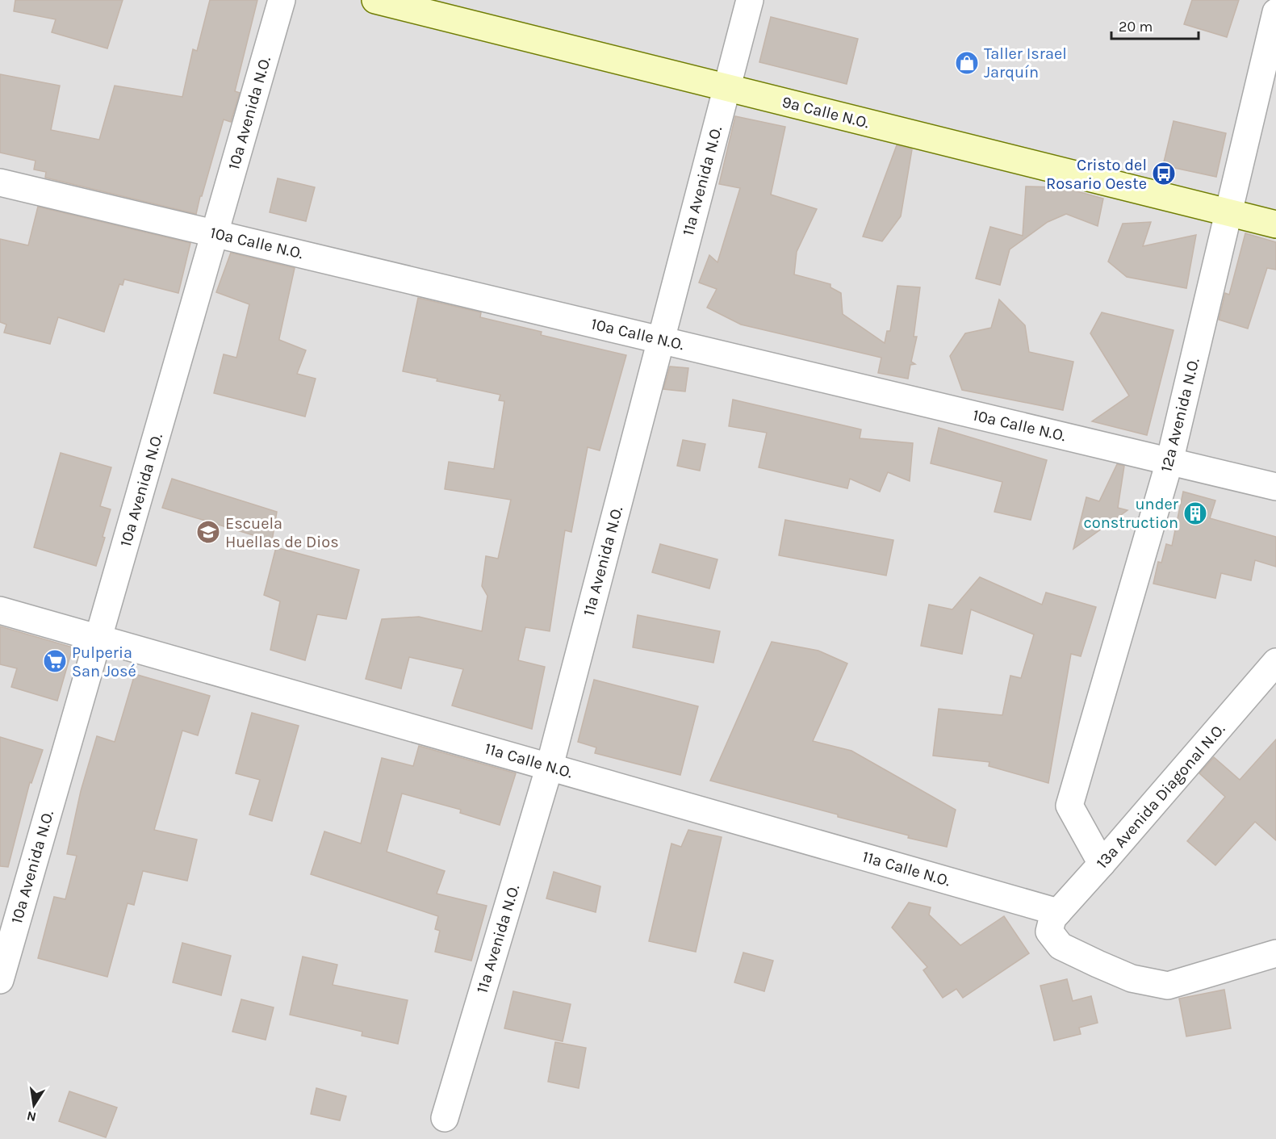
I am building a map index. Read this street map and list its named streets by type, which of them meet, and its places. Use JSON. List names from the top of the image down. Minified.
{"streets":{"street":["9a Calle N.O.","10a Avenida N.O.","11a Avenida N.O.","10a Calle N.O.","12a Avenida N.O.","11a Calle N.O.","13a Avenida Diagonal N.O."]},"crossings":[["9a Calle N.O.","11a Avenida N.O."],["9a Calle N.O.","12a Avenida N.O."],["10a Avenida N.O.","10a Calle N.O."],["10a Avenida N.O.","11a Calle N.O."],["11a Avenida N.O.","10a Calle N.O."],["11a Avenida N.O.","11a Calle N.O."],["10a Calle N.O.","12a Avenida N.O."],["12a Avenida N.O.","13a Avenida Diagonal N.O."],["11a Calle N.O.","13a Avenida Diagonal N.O."]],"places":{"shop":["Taller Israel Jarquín"],"bus stop":["Cristo del Rosario Oeste"],"building":["under construction"],"school or university":["Escuela Huellas de Dios"],"supermarket":["Pulperia San José"]},"scale_bar":"20 m","north":"bottom"}
